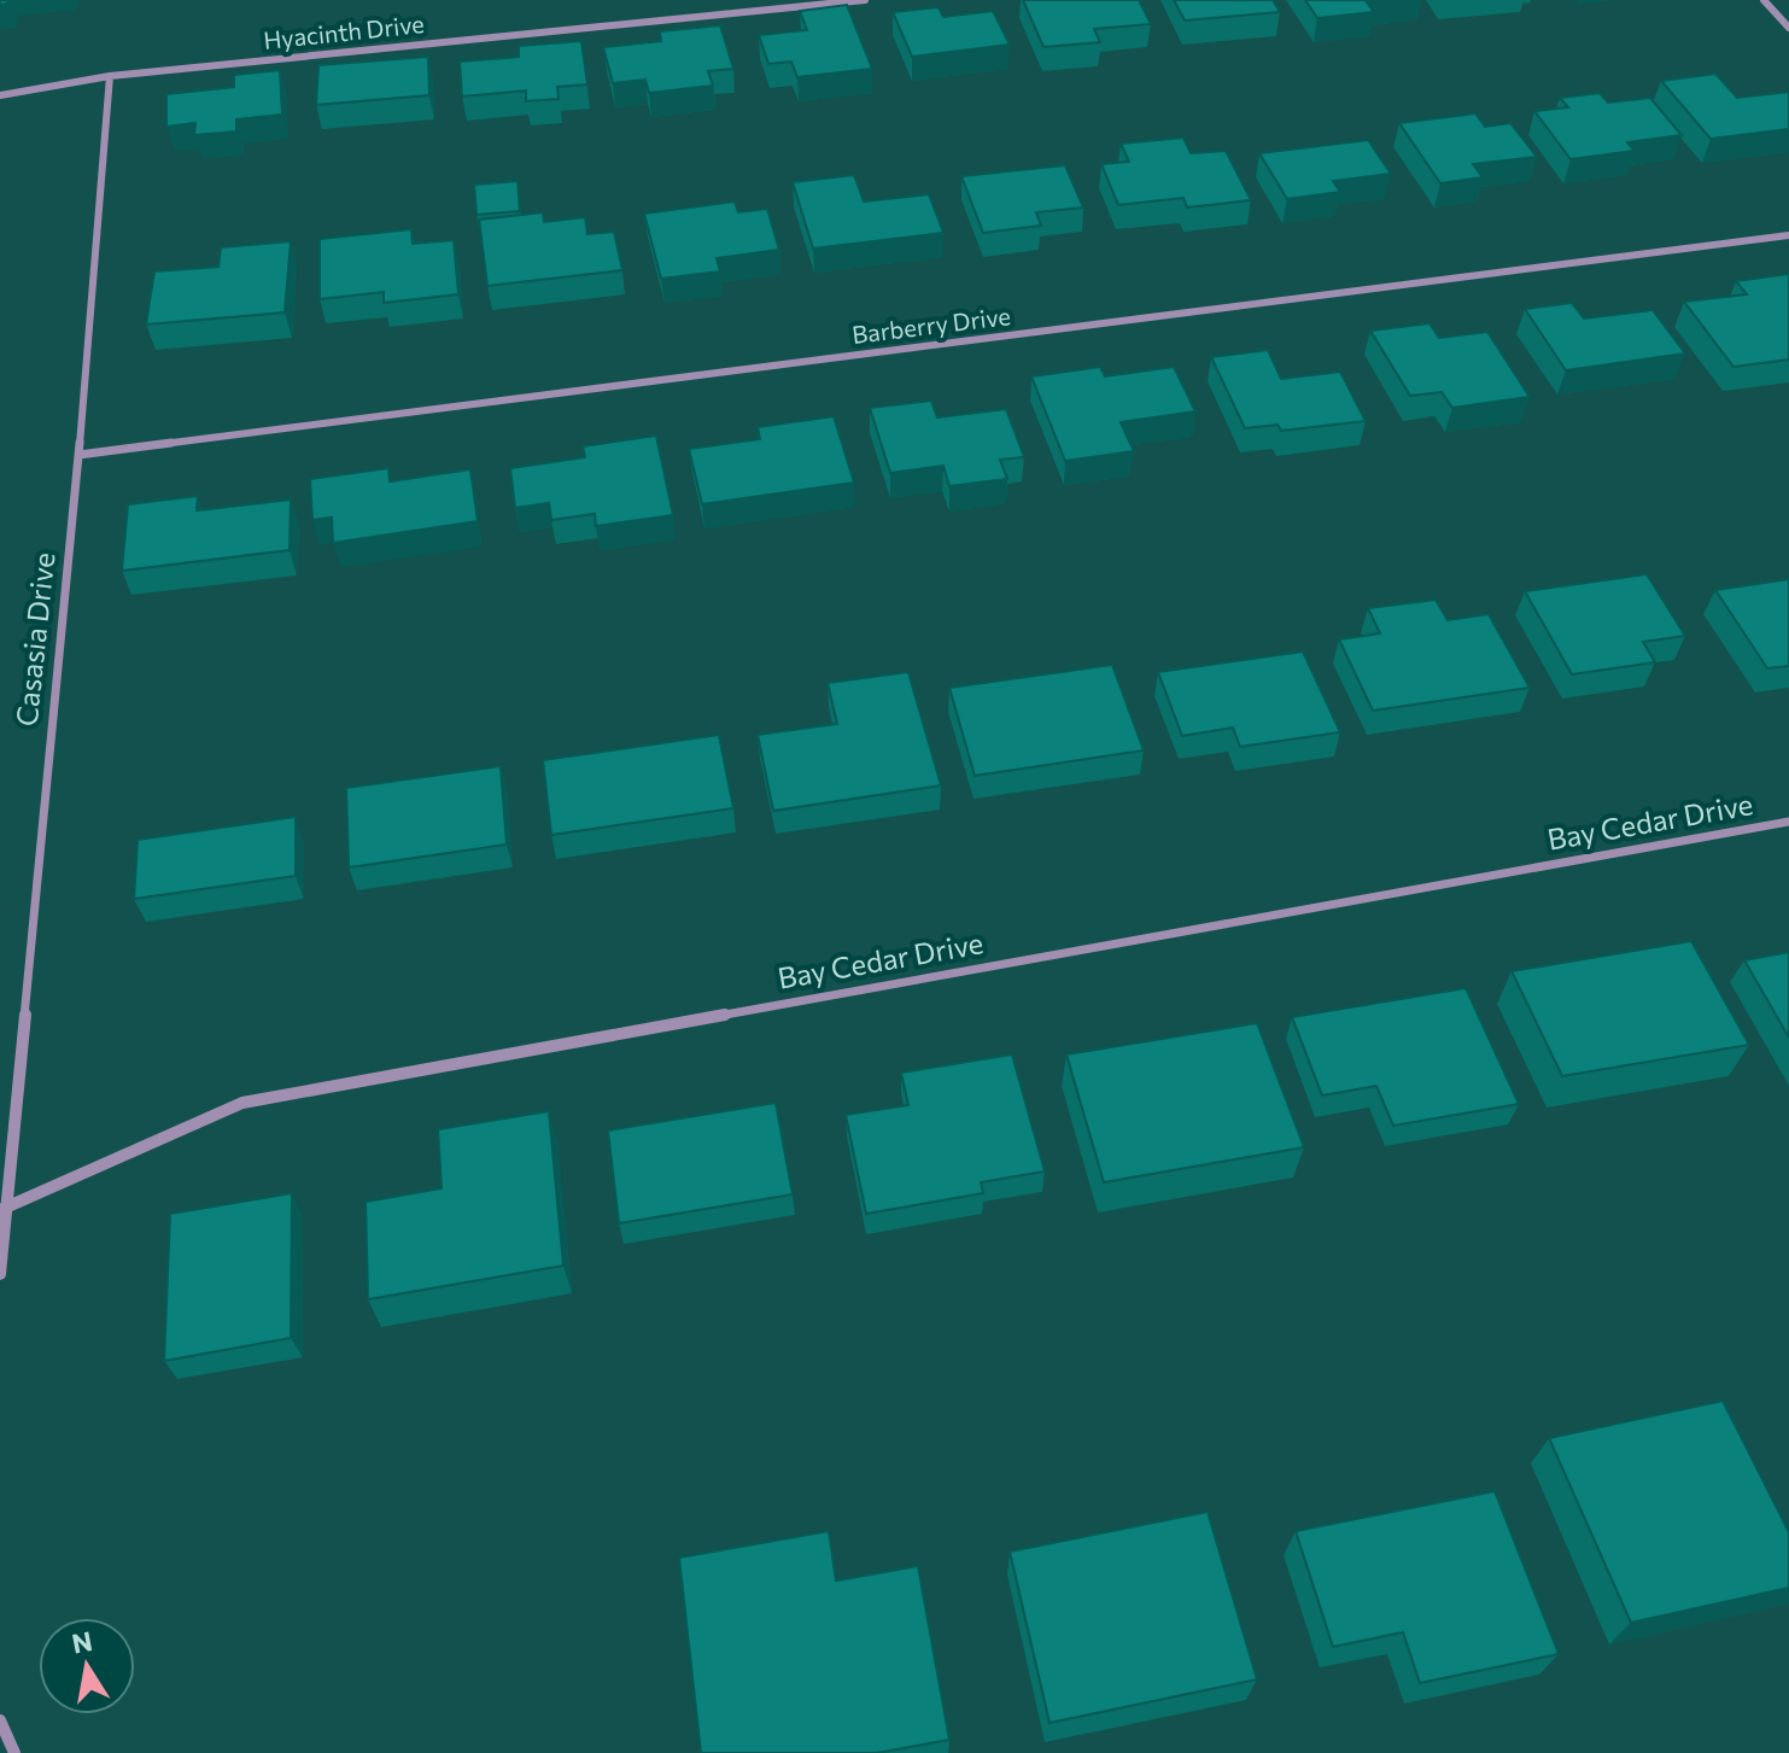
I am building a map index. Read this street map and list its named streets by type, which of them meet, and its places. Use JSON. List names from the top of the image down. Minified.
{"streets":{"street":["Hyacinth Drive","Barberry Drive","Casasia Drive","Bay Cedar Drive"]},"crossings":[["Hyacinth Drive","Casasia Drive"],["Barberry Drive","Casasia Drive"],["Casasia Drive","Bay Cedar Drive"]],"north":"top"}
